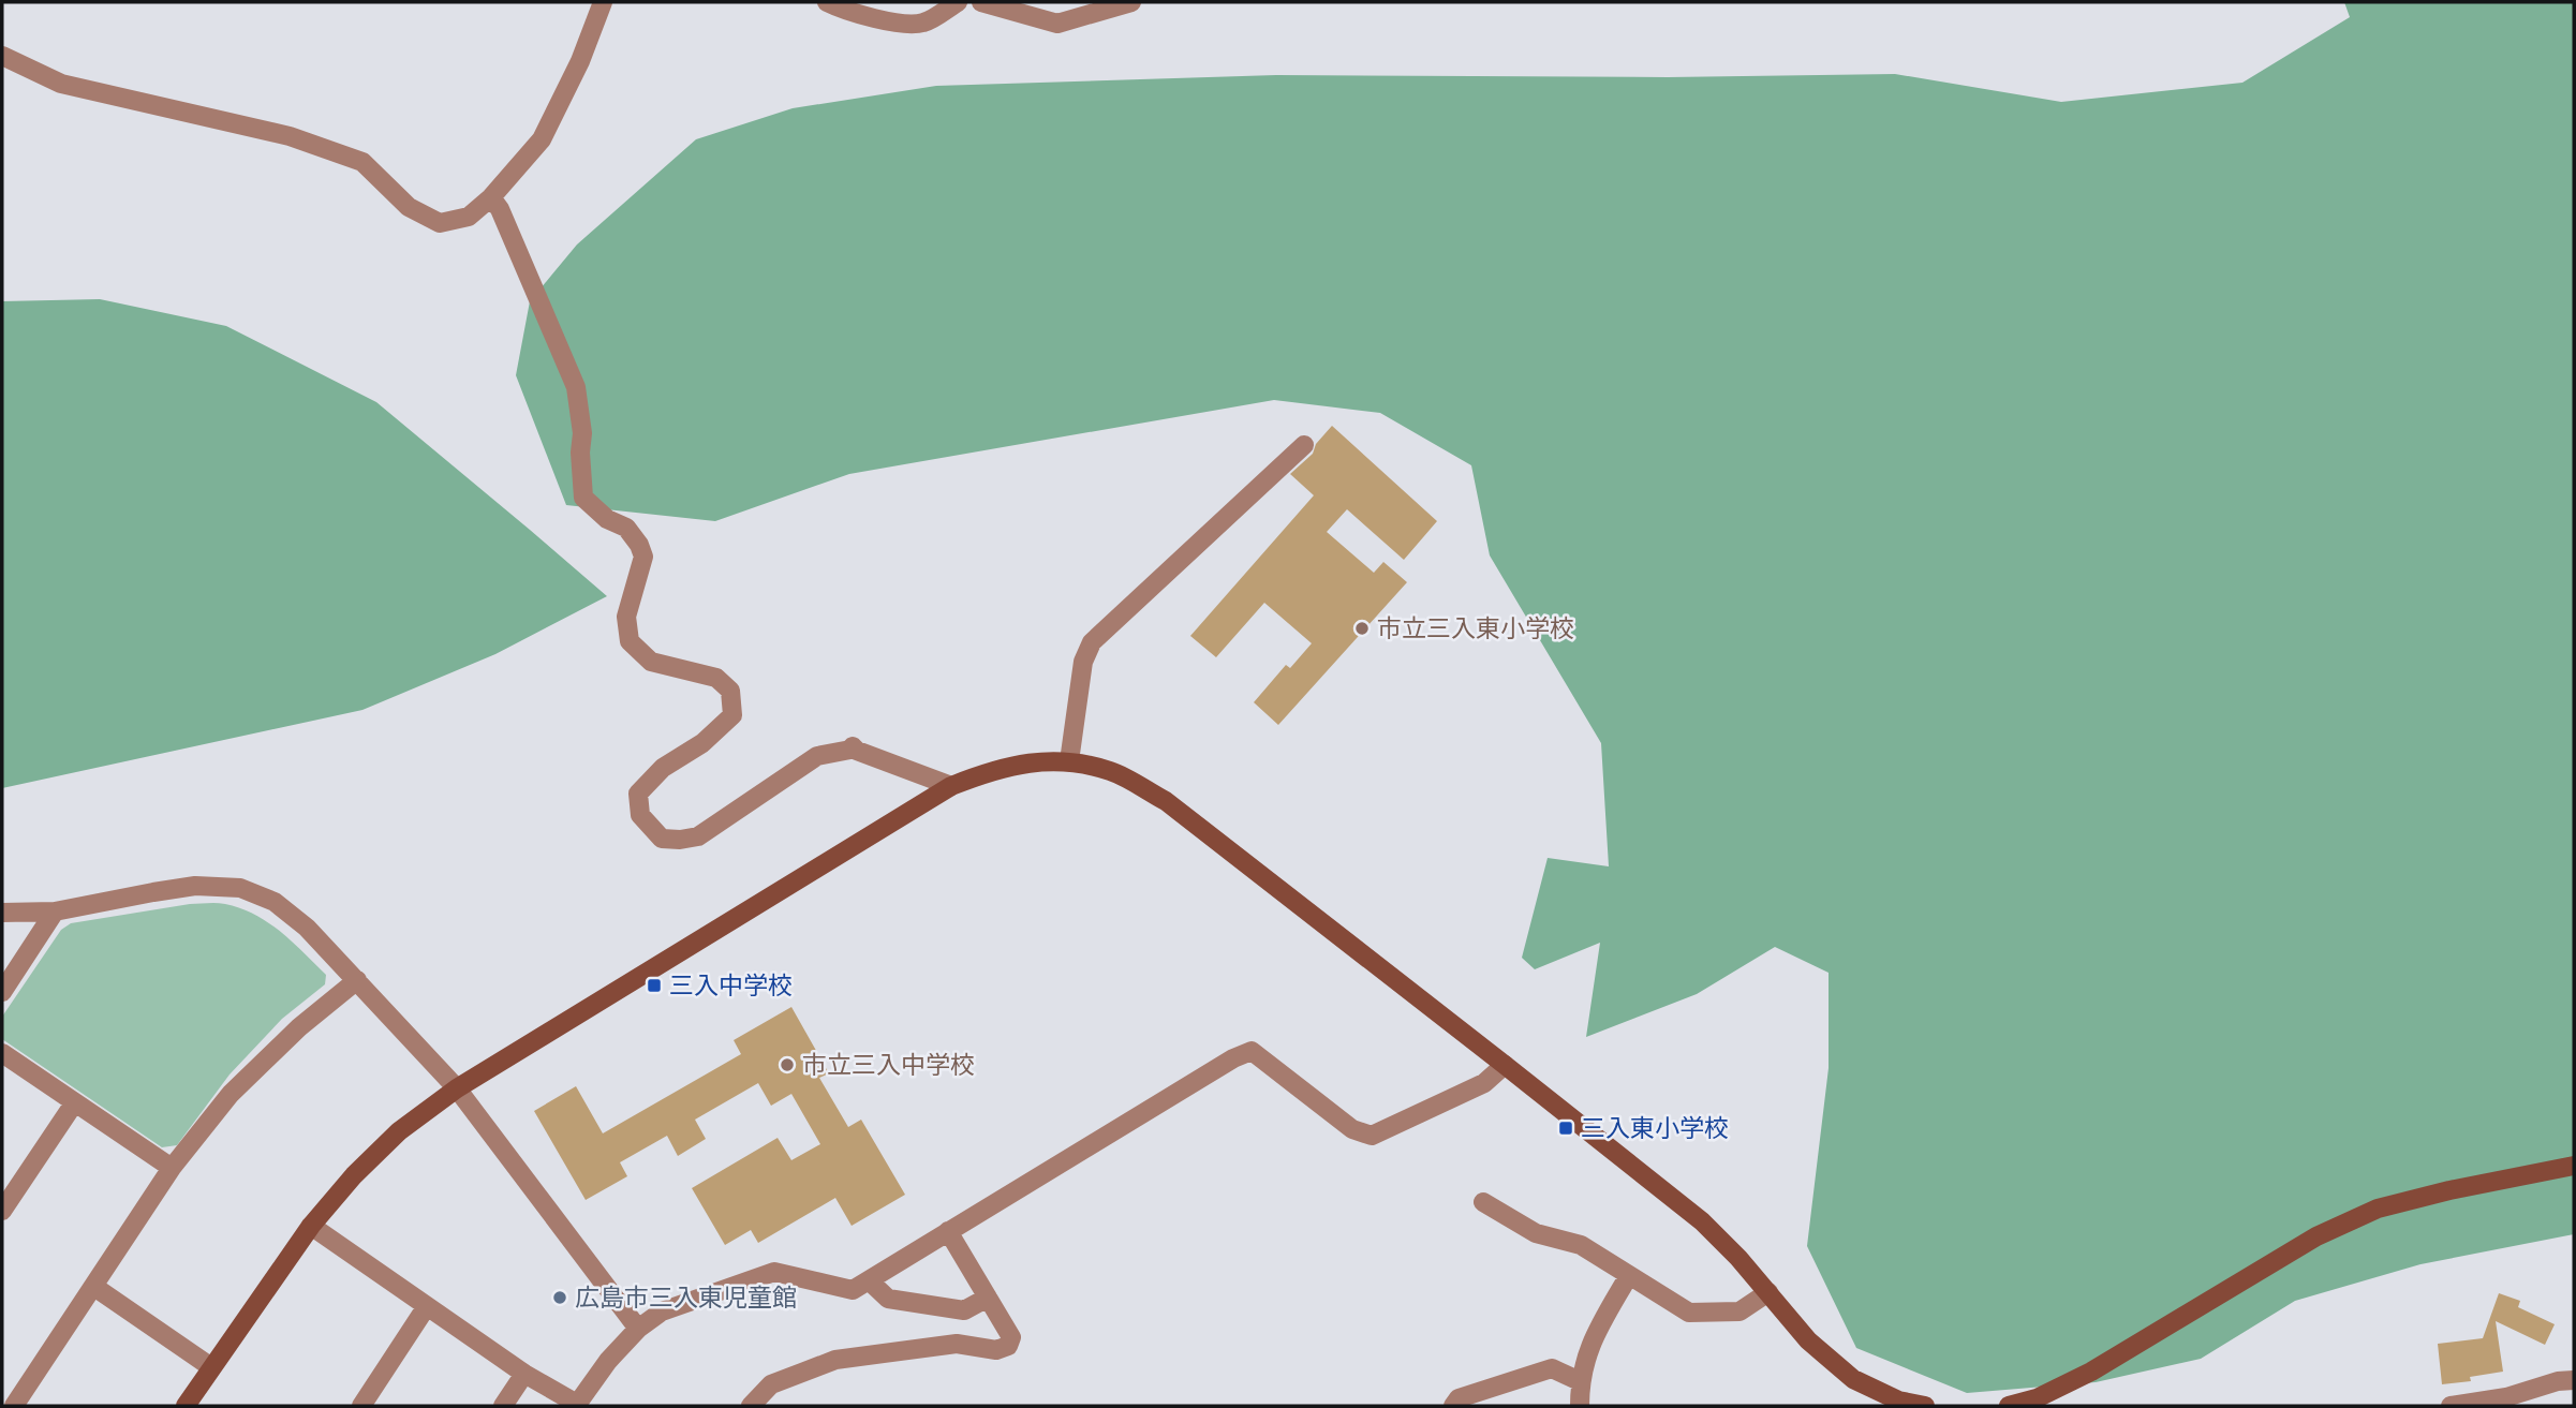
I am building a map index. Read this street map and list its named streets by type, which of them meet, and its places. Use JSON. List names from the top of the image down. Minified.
{"places":{"other":["市立三入東小学校","市立三入中学校","広島市三入東児童館"],"transit":["三入中学校","三入東小学校"]}}
